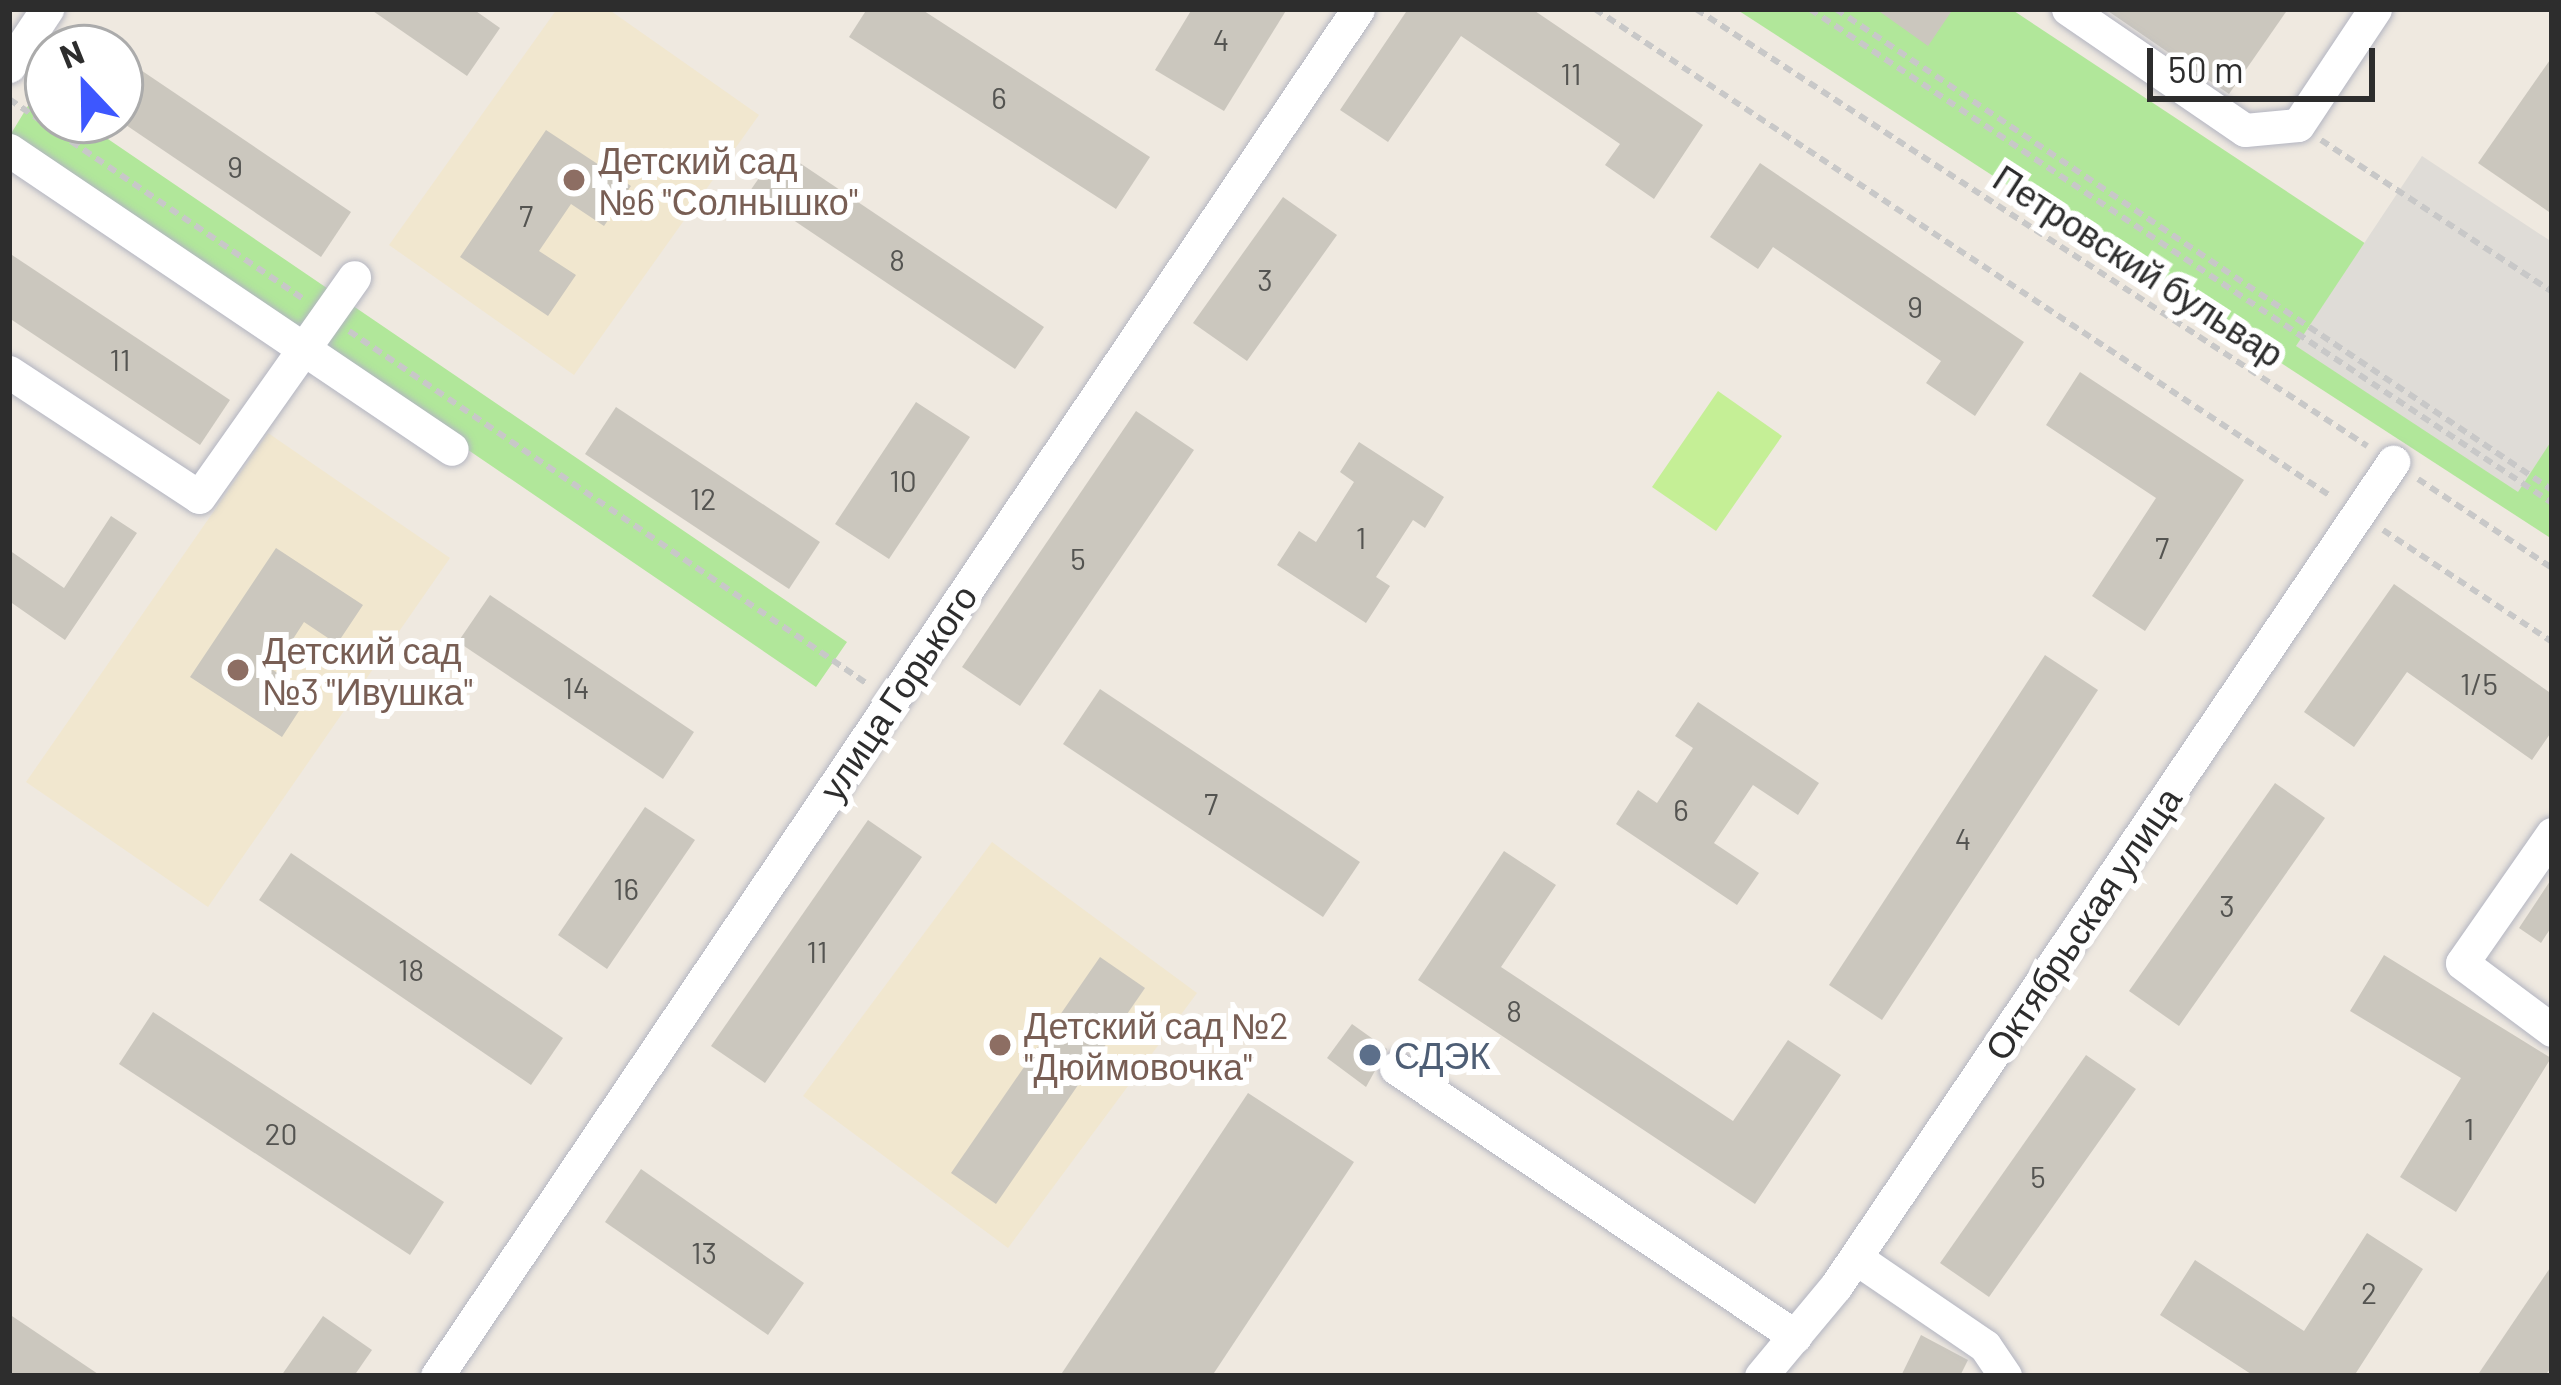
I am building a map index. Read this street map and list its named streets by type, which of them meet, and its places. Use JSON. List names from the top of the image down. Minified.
{"streets":{"street":["улица Горького","Октябрьская улица"],"path":["Петровский бульвар"]},"crossings":[["Петровский бульвар","Октябрьская улица"]],"places":["Детский сад №6 \"Солнышко\"","Детский сад №3 \"Ивушка\"","Детский сад №2 \"Дюймовочка\"","СДЭК"],"house_numbers":["4","11","6","9","7","8","3","9","11","10","12","1","7","5","1/5","14","7","6","4","16","3","11","18","8","1","20","5","13","2"],"scale_bar":"50 m","north":"top"}
